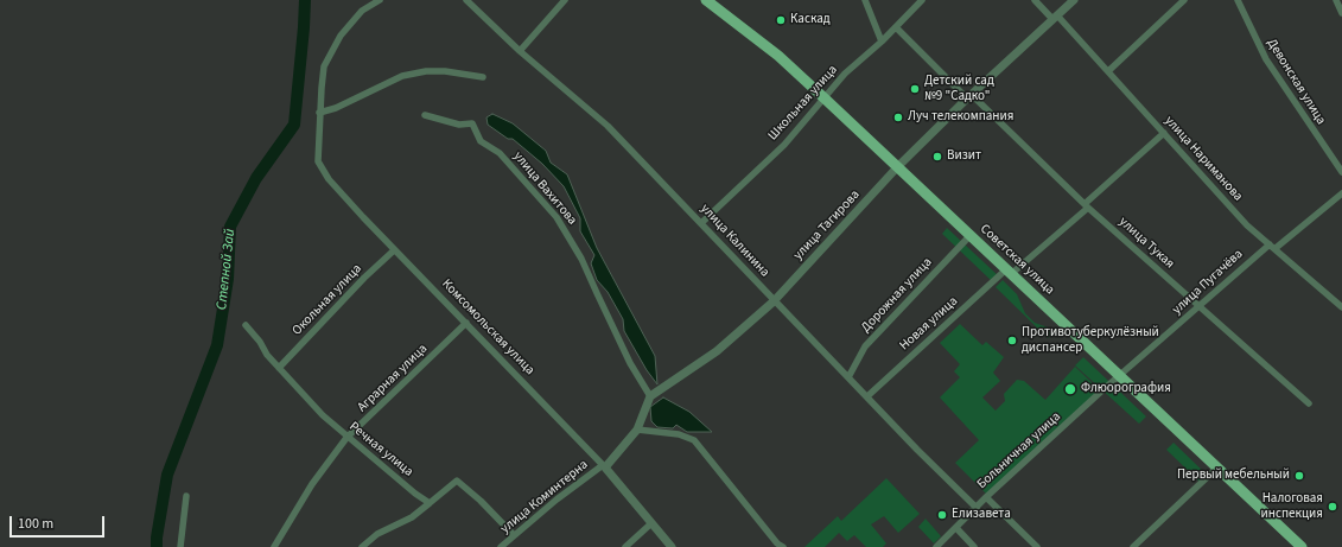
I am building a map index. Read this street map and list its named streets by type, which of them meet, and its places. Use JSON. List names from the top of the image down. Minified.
{"streets":{"main road":["Советская улица"],"street":["Девонская улица","Школьная улица","улица Нариманова","улица Вахитова","улица Тагирова","улица Калинина","улица Тукая","улица Пугачёва","Дорожная улица","Окольная улица","Новая улица","Комсомольская улица","Аграрная улица","Речная улица","Больничная улица","улица Коминтерна"]},"crossings":[["Школьная улица","улица Калинина"],["Школьная улица","улица Тукая"],["Школьная улица","Советская улица"],["улица Нариманова","улица Тагирова"],["улица Нариманова","улица Пугачёва"],["улица Нариманова","Новая улица"],["улица Вахитова","улица Тагирова"],["улица Тагирова","улица Калинина"],["улица Тагирова","улица Тукая"],["улица Тагирова","Советская улица"],["улица Калинина","Дорожная улица"],["улица Калинина","Новая улица"],["улица Калинина","Больничная улица"],["улица Тукая","улица Пугачёва"],["улица Тукая","Новая улица"],["Советская улица","улица Пугачёва"],["Советская улица","Дорожная улица"],["Советская улица","Новая улица"],["Советская улица","Больничная улица"],["улица Пугачёва","Больничная улица"],["Окольная улица","Комсомольская улица"],["Окольная улица","Речная улица"],["Комсомольская улица","Аграрная улица"],["Комсомольская улица","улица Коминтерна"],["Аграрная улица","Речная улица"]],"water":["Степной Зай"],"places":["Каскад","Детский сад №9 \"Садко\"","Луч телекомпания","Визит","Противотуберкулёзный диспансер","Флюорография","Первый мебельный","Налоговая инспекция","Елизавета"],"scale_bar":"100 m"}
